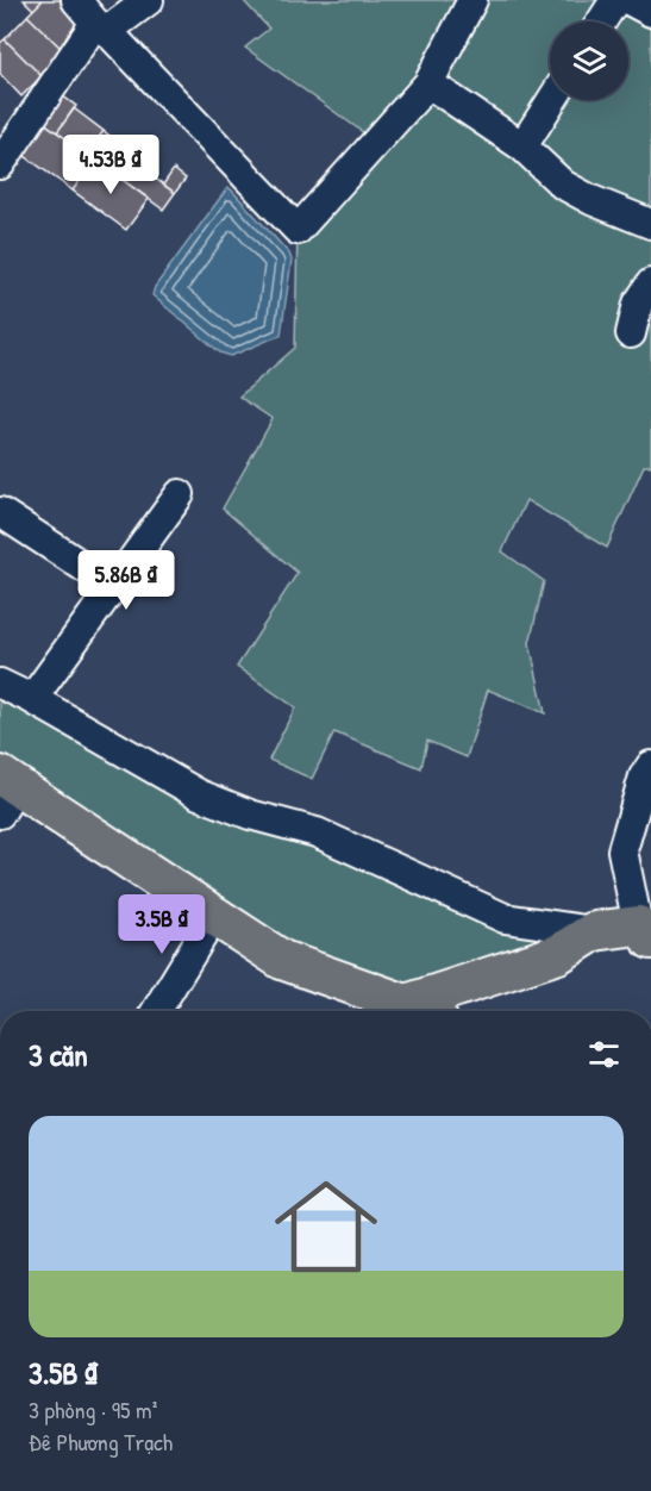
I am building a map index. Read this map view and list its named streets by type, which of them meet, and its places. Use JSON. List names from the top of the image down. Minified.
{"page":{"price":["4.53B ₫","5.86B ₫","3.5B ₫"],"heading":"3 căn","list":[{"name":"3.5B ₫","note":"3 phòng · 95 m² · Đê Phương Trạch"}]}}
